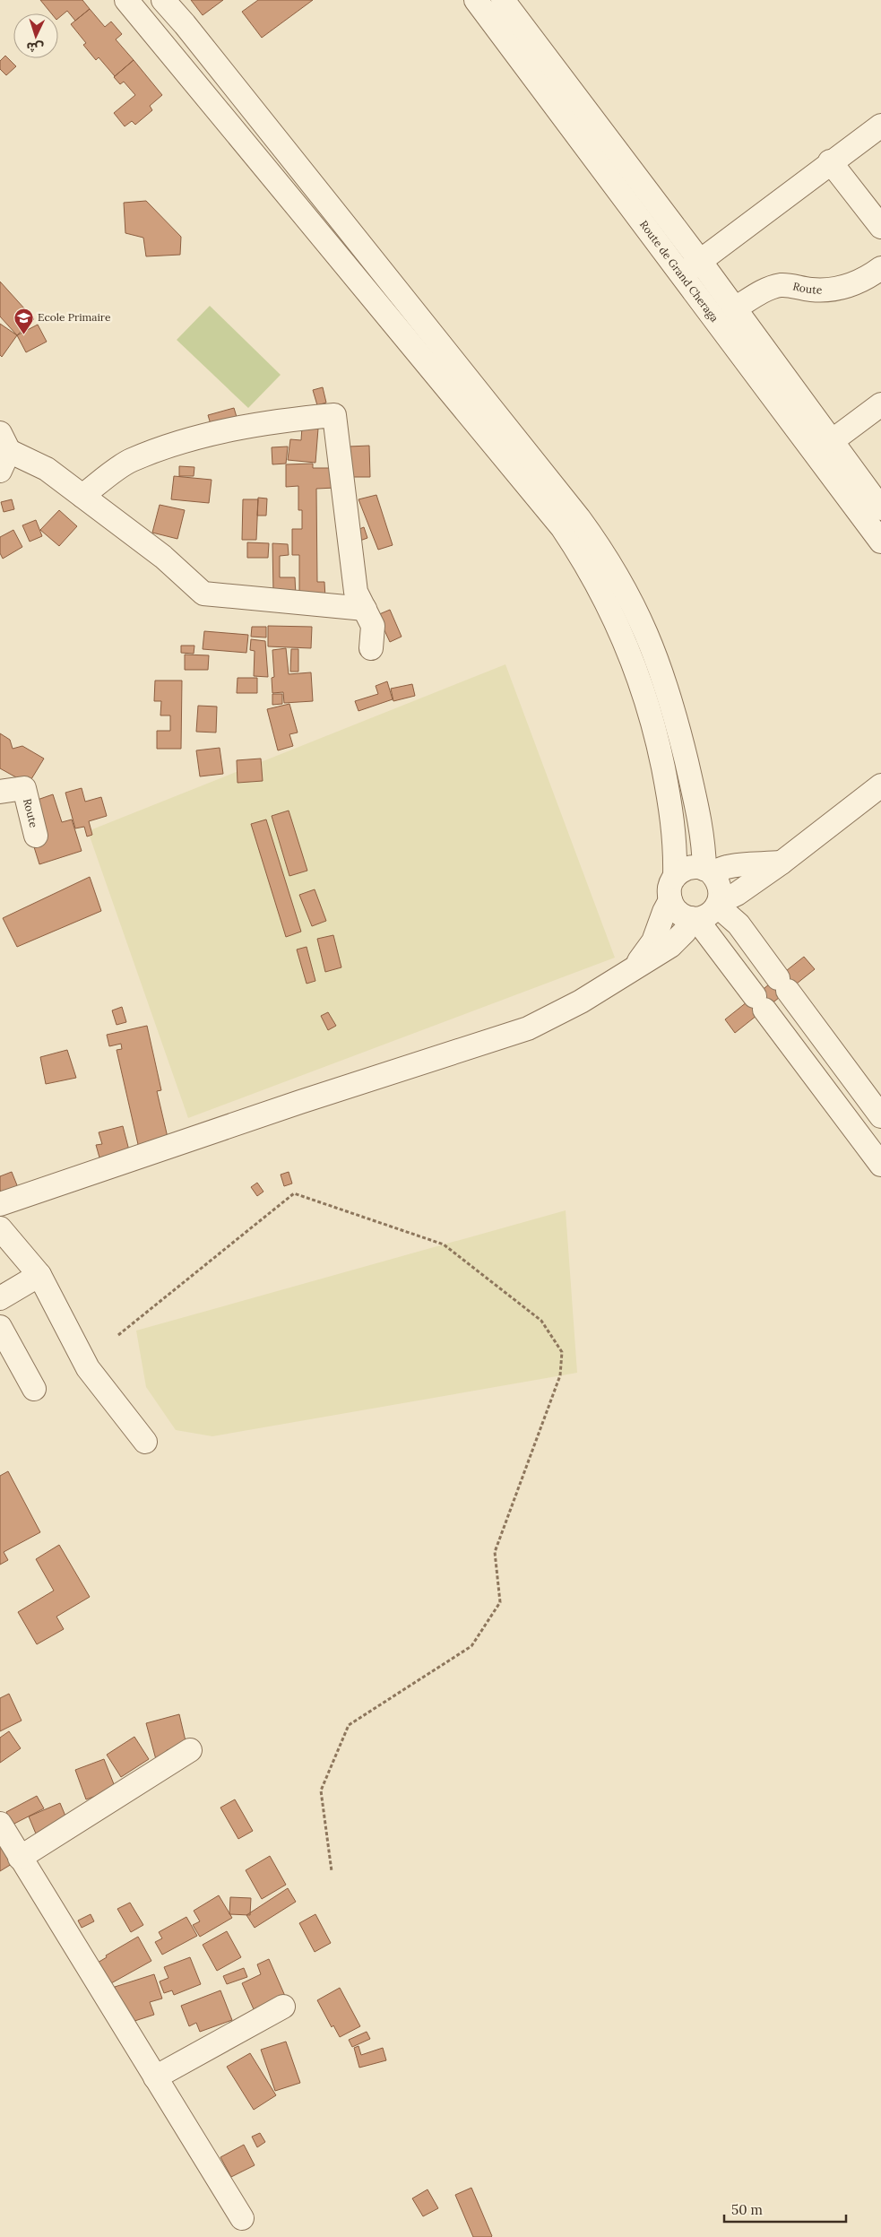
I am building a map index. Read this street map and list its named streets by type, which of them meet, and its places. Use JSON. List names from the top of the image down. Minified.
{"streets":{"street":["Route de Grand Cheraga","Route"]},"places":{"school or university":["Ecole Primaire"]},"scale_bar":"50 m","north":"bottom"}
